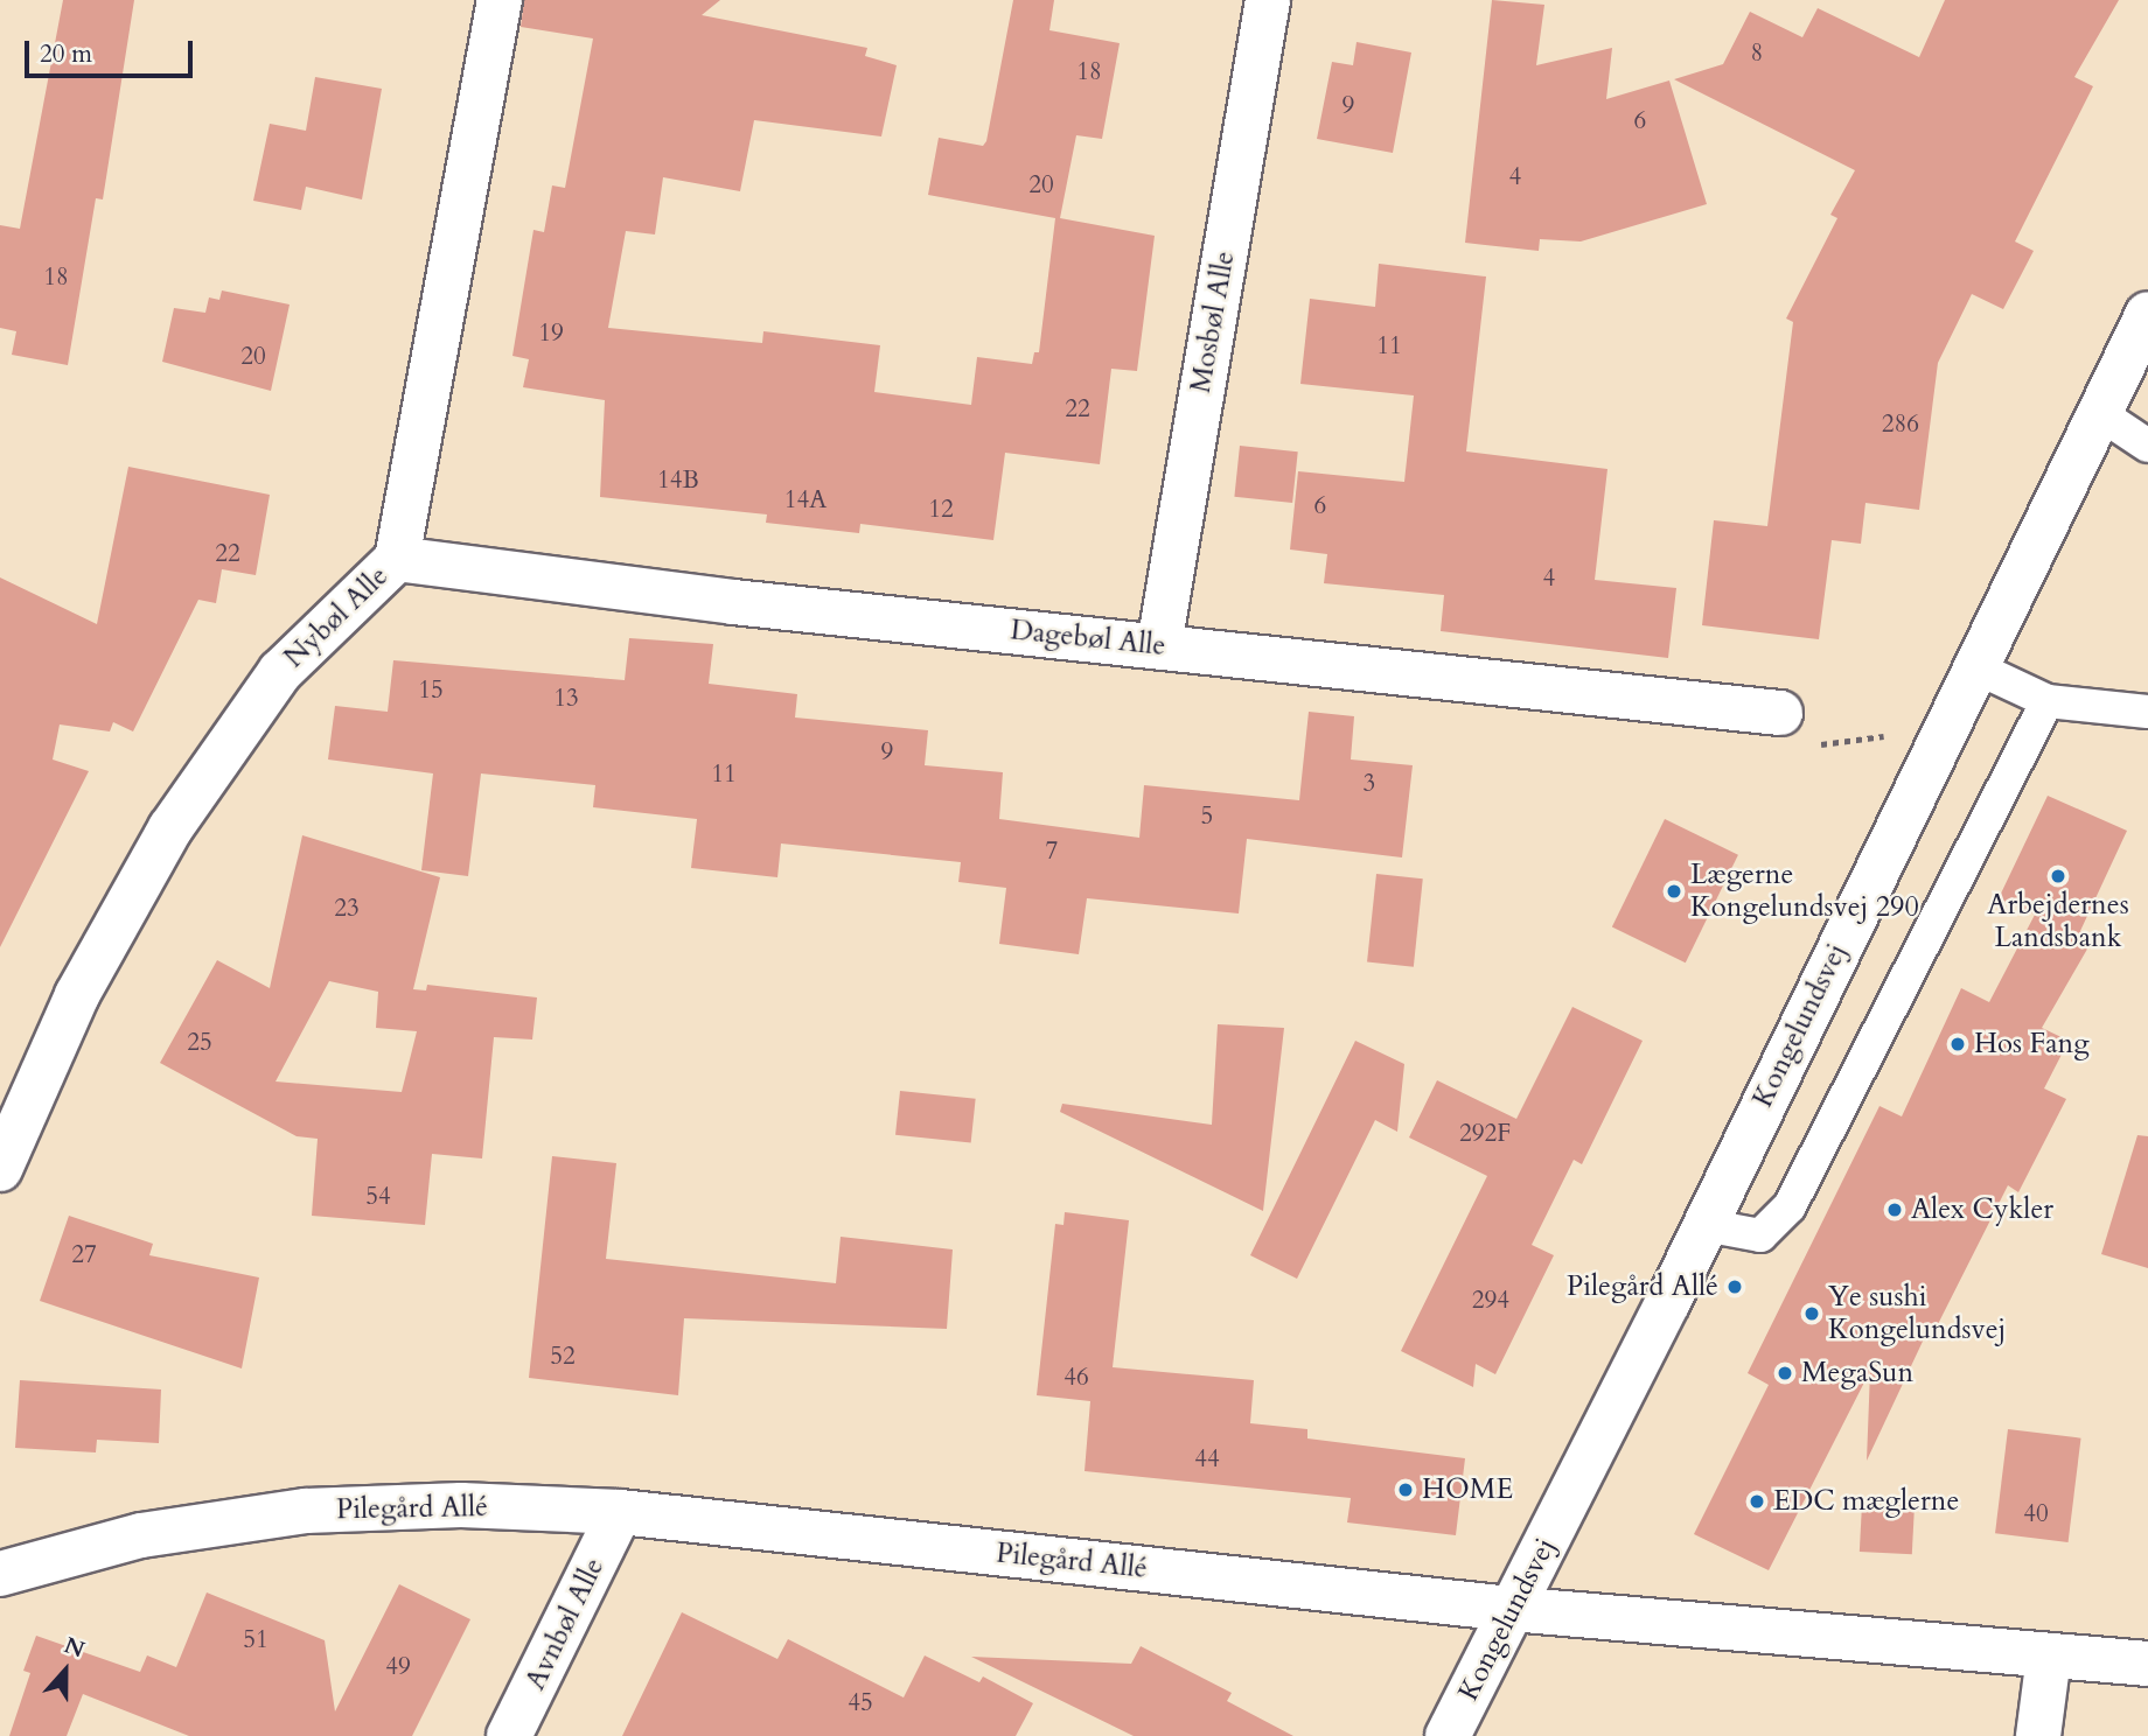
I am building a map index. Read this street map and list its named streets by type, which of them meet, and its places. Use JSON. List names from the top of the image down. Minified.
{"streets":{"street":["Mosbøl Alle","Nybøl Alle","Dagebøl Alle","Kongelundsvej","Pilegård Allé","Avnbøl Alle"]},"crossings":[["Mosbøl Alle","Dagebøl Alle"],["Nybøl Alle","Dagebøl Alle"],["Kongelundsvej","Pilegård Allé"],["Pilegård Allé","Avnbøl Alle"]],"places":["Arbejdernes Landsbank","Lægerne Kongelundsvej 290","Hos Fang","Alex Cykler","Pilegård Allé","Ye sushi Kongelundsvej","MegaSun","HOME","EDC mæglerne"],"house_numbers":["8","18","9","6","4","20","18","19","11","20","22","286","14B","14A","6","12","22","4","15","13","9","11","3","5","7","23","25","292F","54","27","294","52","46","44","40","51","49","45"],"scale_bar":"20 m","north":"top"}
